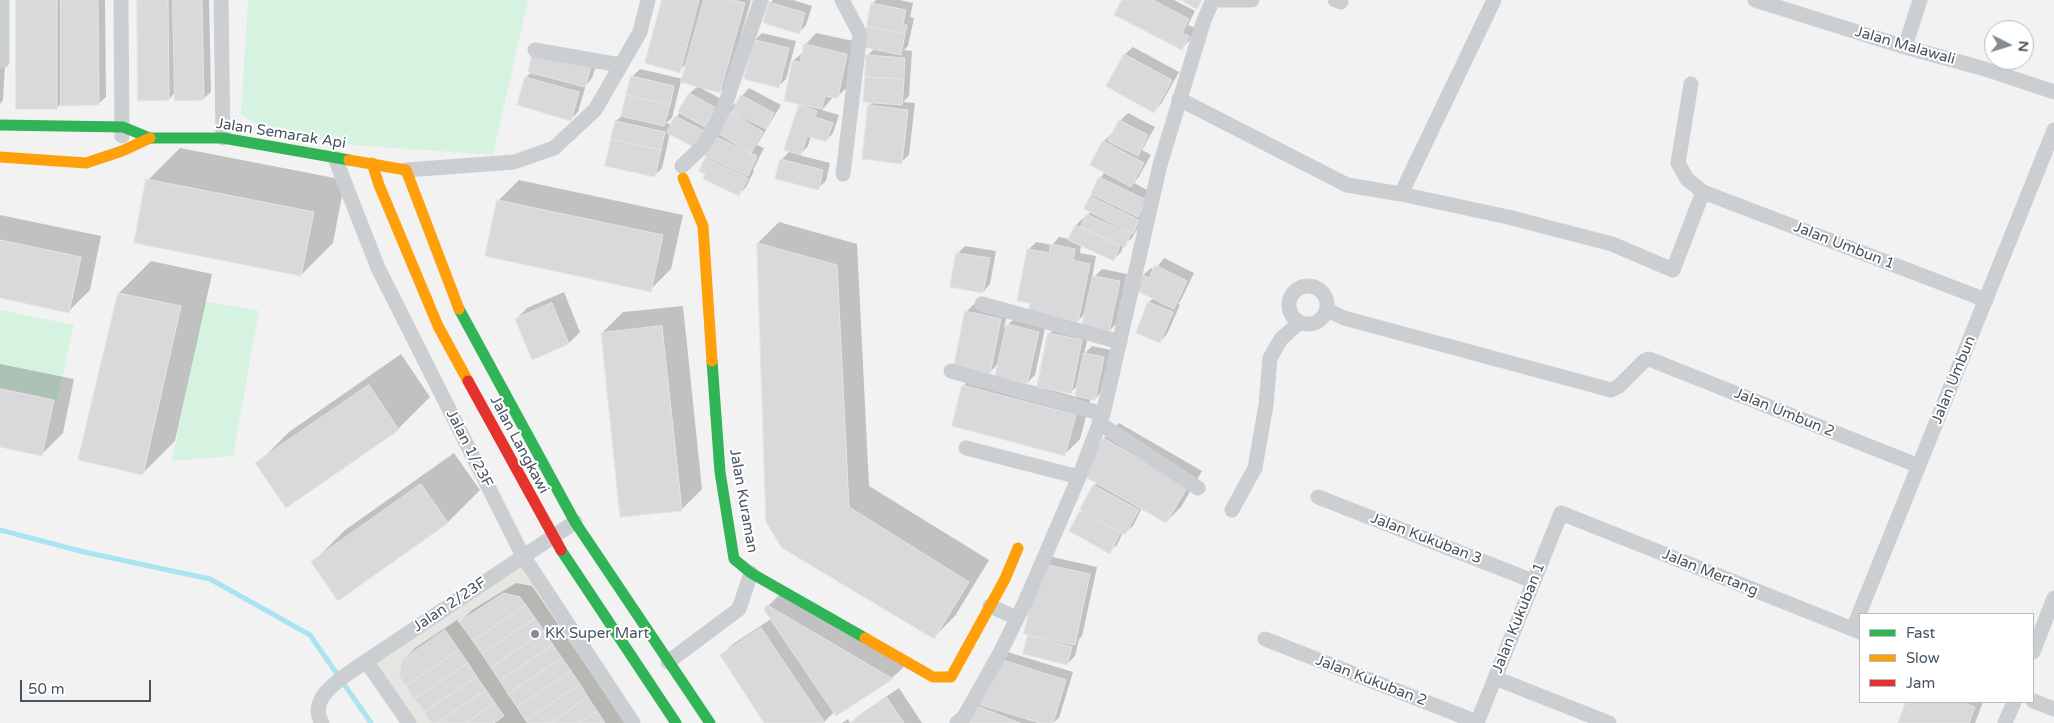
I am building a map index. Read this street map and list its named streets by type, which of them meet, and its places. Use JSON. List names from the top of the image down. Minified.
{"streets":{"street":["Jalan Malawali","Jalan Semarak Api","Jalan Umbun 1","Jalan Umbun","Jalan Umbun 2","Jalan Langkawi","Jalan 1/23F","Jalan Kuraman","Jalan Kukuban 3","Jalan Mertang","Jalan 2/23F","Jalan Kukuban 1","Jalan Kukuban 2"]},"crossings":[["Jalan Semarak Api","Jalan Langkawi"],["Jalan Semarak Api","Jalan 1/23F"],["Jalan Umbun 1","Jalan Umbun"],["Jalan Umbun","Jalan Umbun 2"],["Jalan Langkawi","Jalan 2/23F"],["Jalan 1/23F","Jalan 2/23F"],["Jalan Kukuban 3","Jalan Kukuban 1"],["Jalan Mertang","Jalan Kukuban 1"],["Jalan Kukuban 1","Jalan Kukuban 2"]],"places":["KK Super Mart"],"legend":["Fast","Slow","Jam"],"scale_bar":"50 m","north":"right"}
